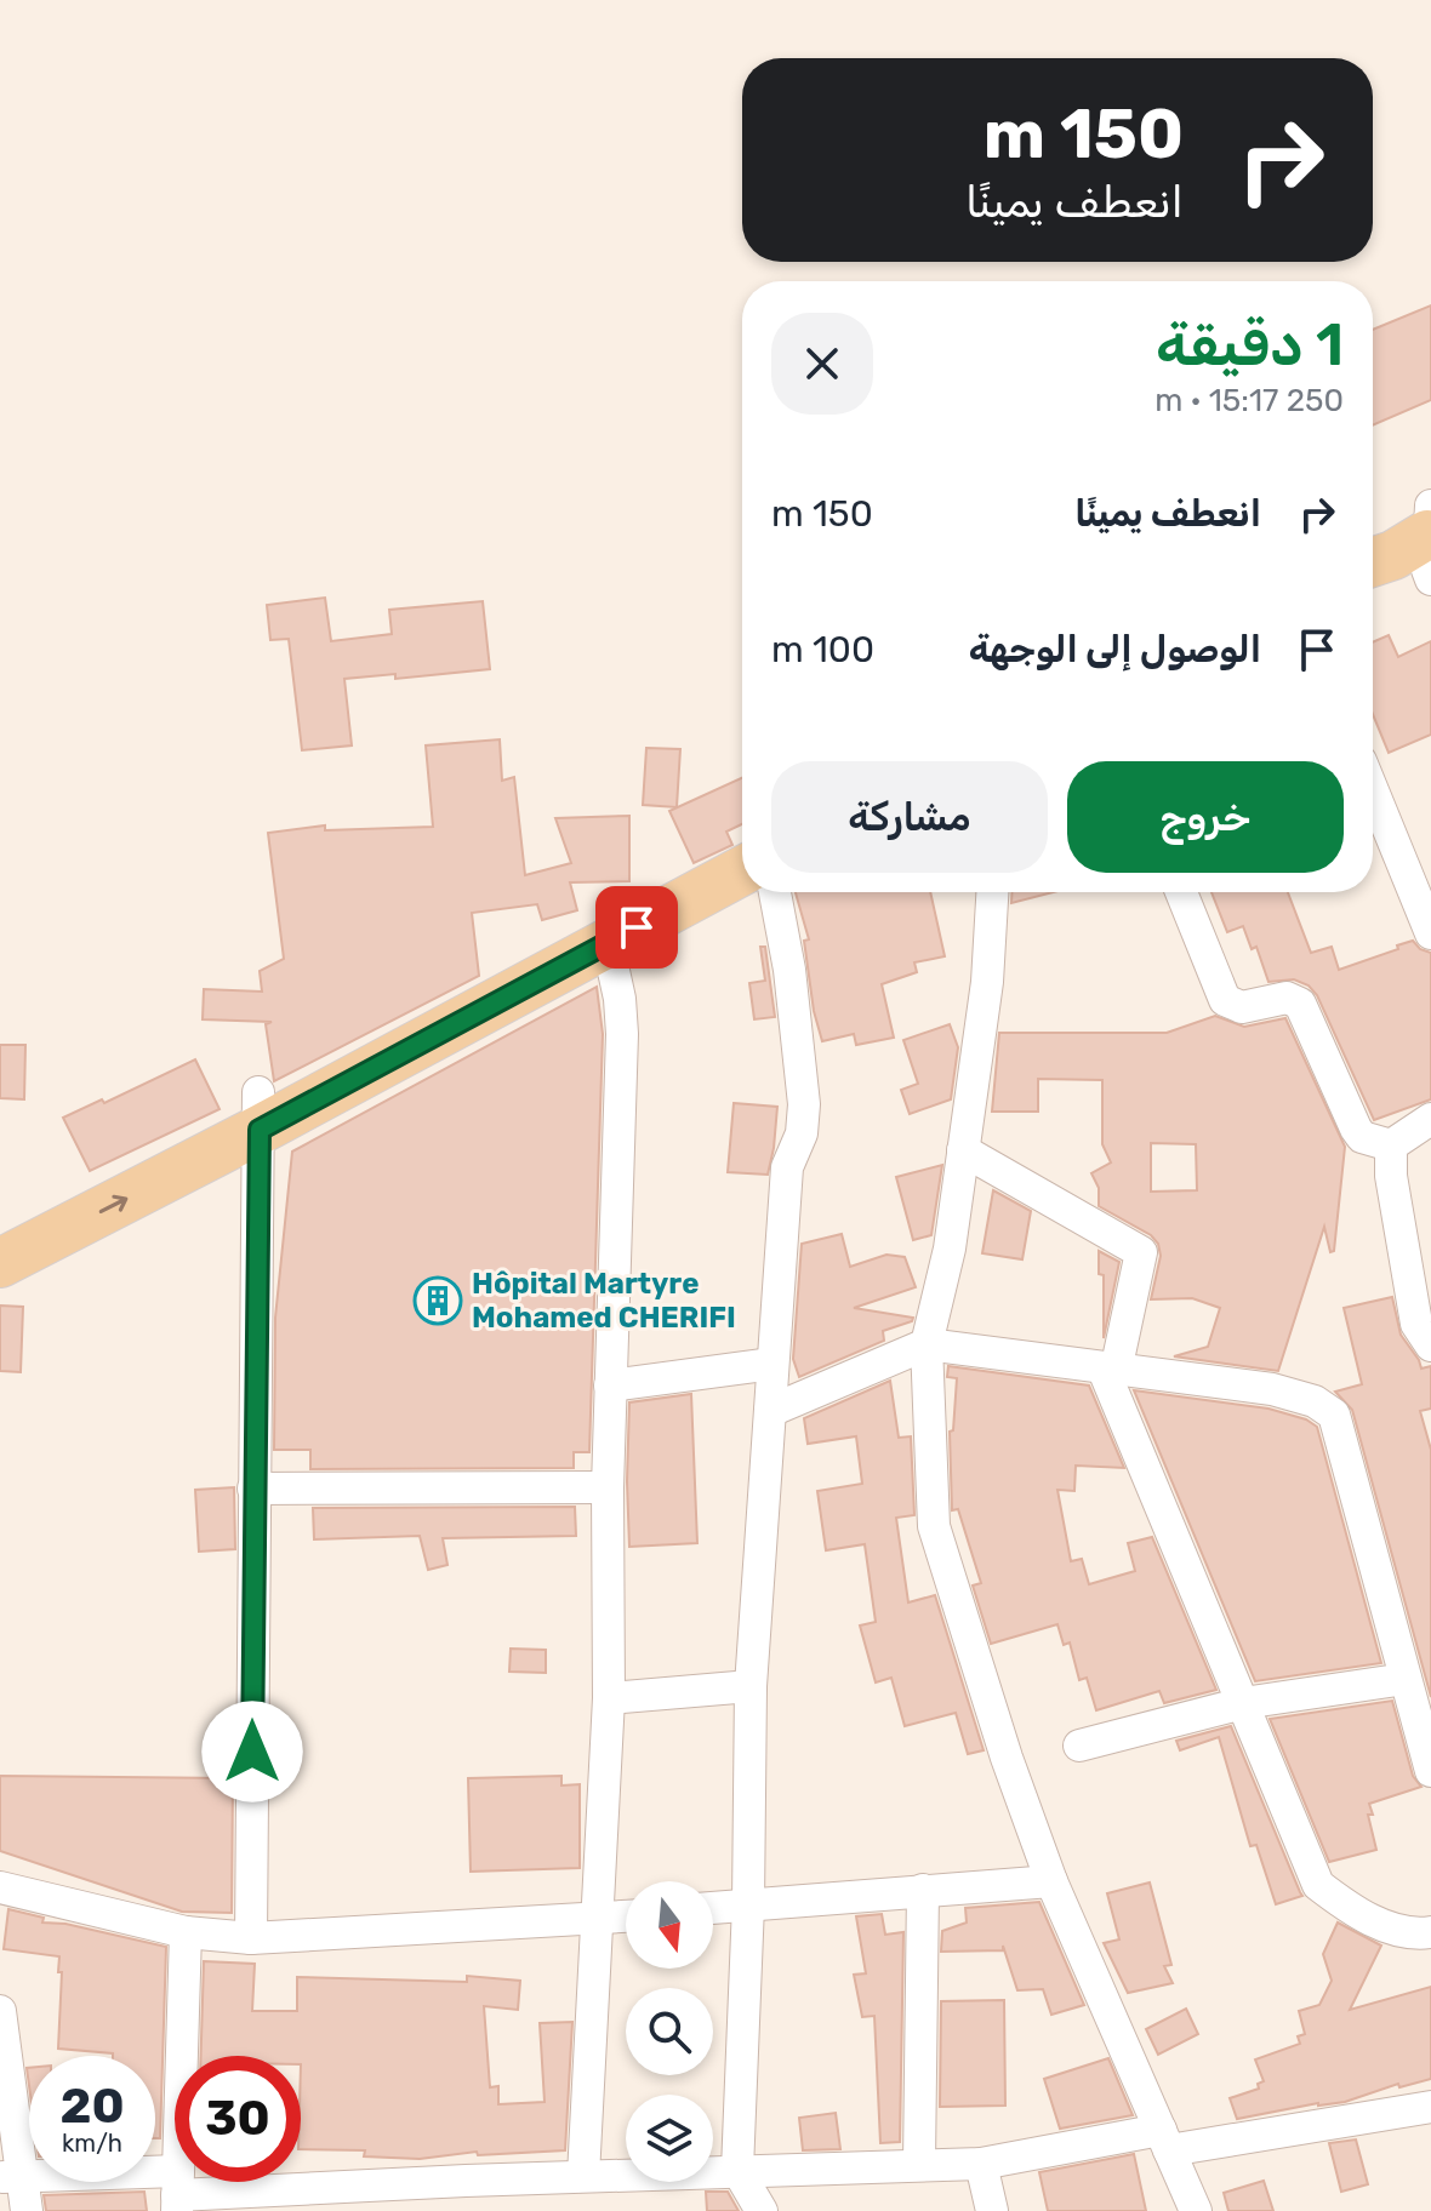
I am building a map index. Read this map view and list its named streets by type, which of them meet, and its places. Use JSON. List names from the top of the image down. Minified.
{"places":{"building":["Hôpital Martyre Mohamed CHERIFI"]},"north":"bottom","page":{"turn":["150 m","انعطف يمينًا"],"heading":["1 دقيقة","250 m · 15:17"],"list":[{"name":"انعطف يمينًا","value":"150 m"},{"name":"الوصول إلى الوجهة","value":"100 m"}],"buttons":["خروج","مشاركة"],"speed":"20 km/h","limit":"30"}}
